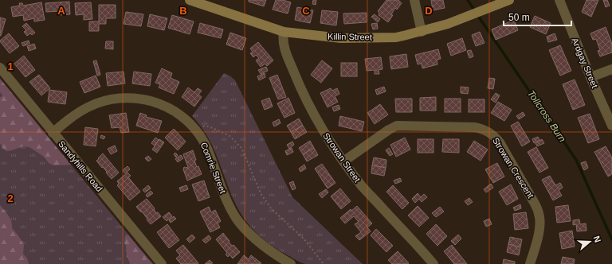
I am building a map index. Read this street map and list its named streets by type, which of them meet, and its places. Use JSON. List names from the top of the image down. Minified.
{"streets":{"main road":["Killin Street"],"street":["Ardgay Street","Strowan Street","Sandyhills Road","Comrie Street","Strowan Crescent"]},"crossings":[["Killin Street","Strowan Street"],["Strowan Street","Strowan Crescent"],["Sandyhills Road","Comrie Street"]],"water":["Tollcross Burn"],"scale_bar":"50 m","north":"right","grid":{"columns":["A","B","C","D"],"rows":["1","2"]}}
